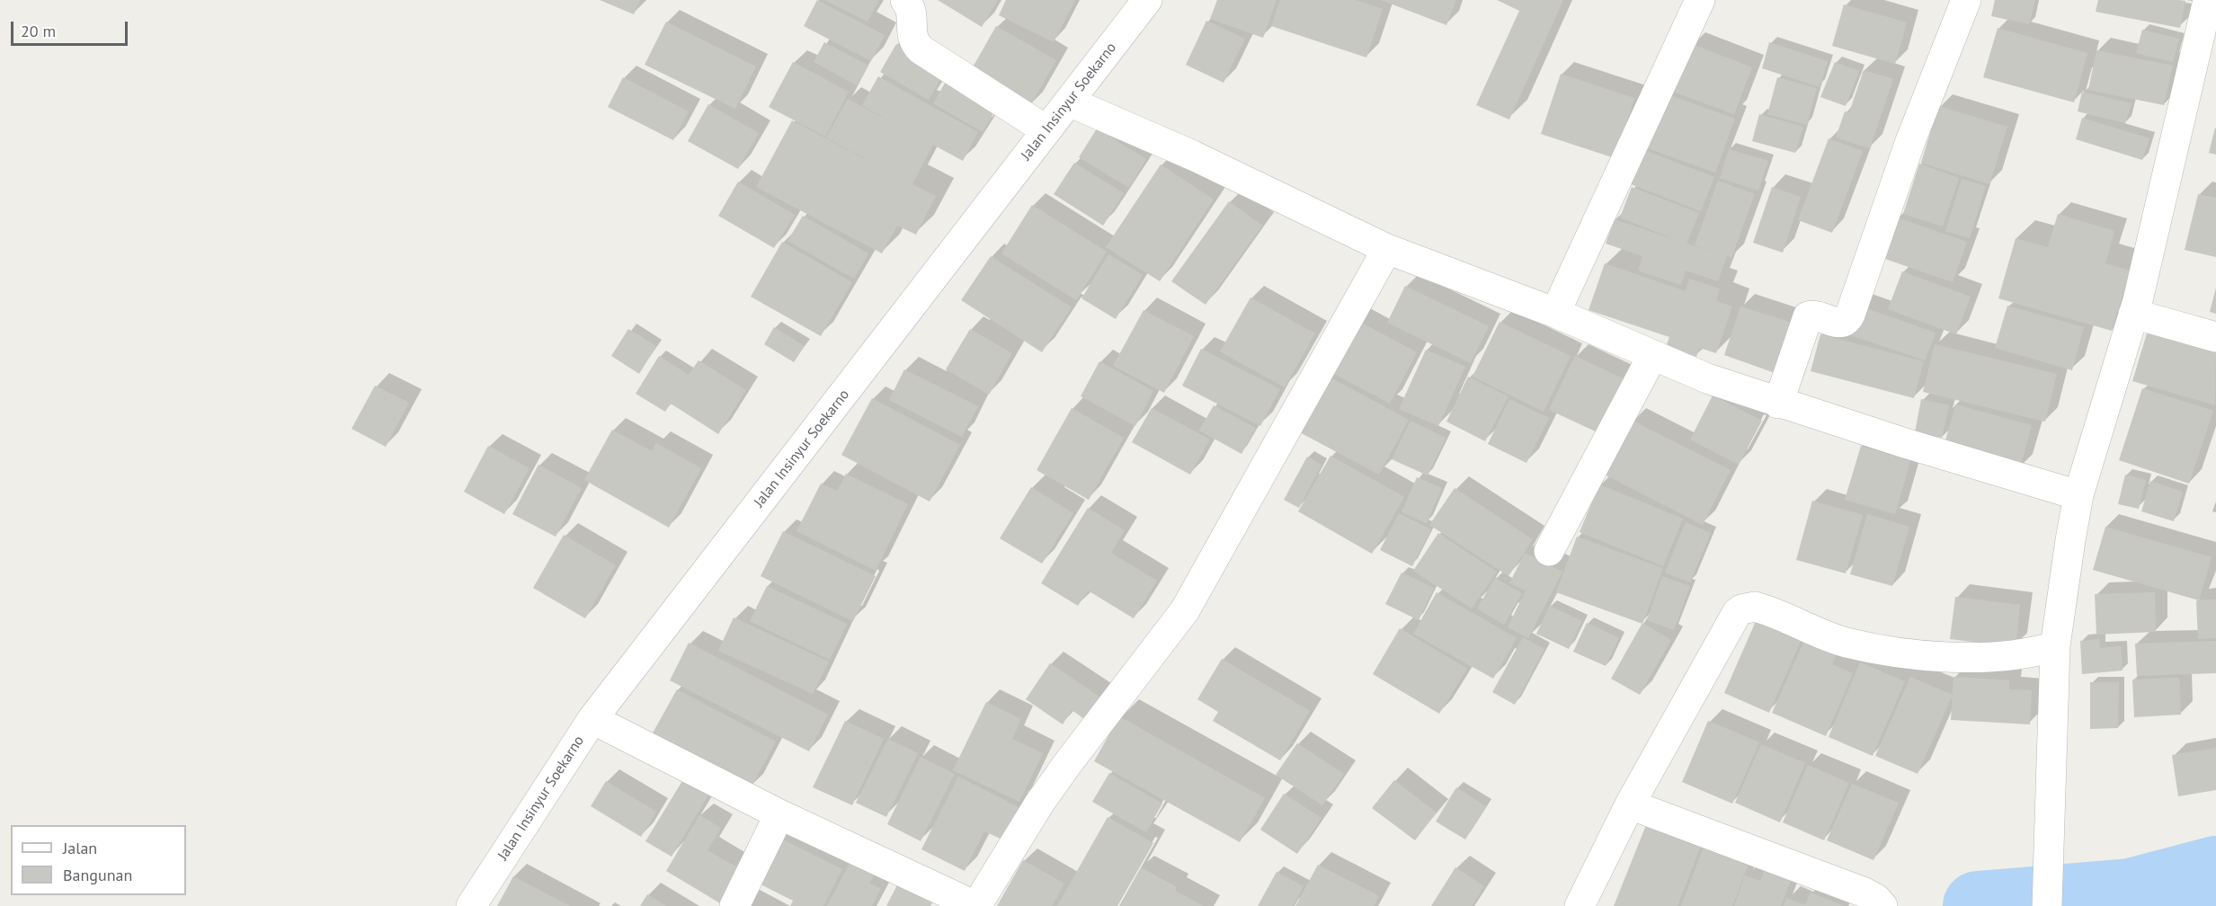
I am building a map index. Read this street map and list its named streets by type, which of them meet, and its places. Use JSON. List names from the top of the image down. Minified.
{"streets":{"street":["Jalan Insinyur Soekarno"]},"legend":["Jalan","Bangunan"],"scale_bar":"20 m"}
